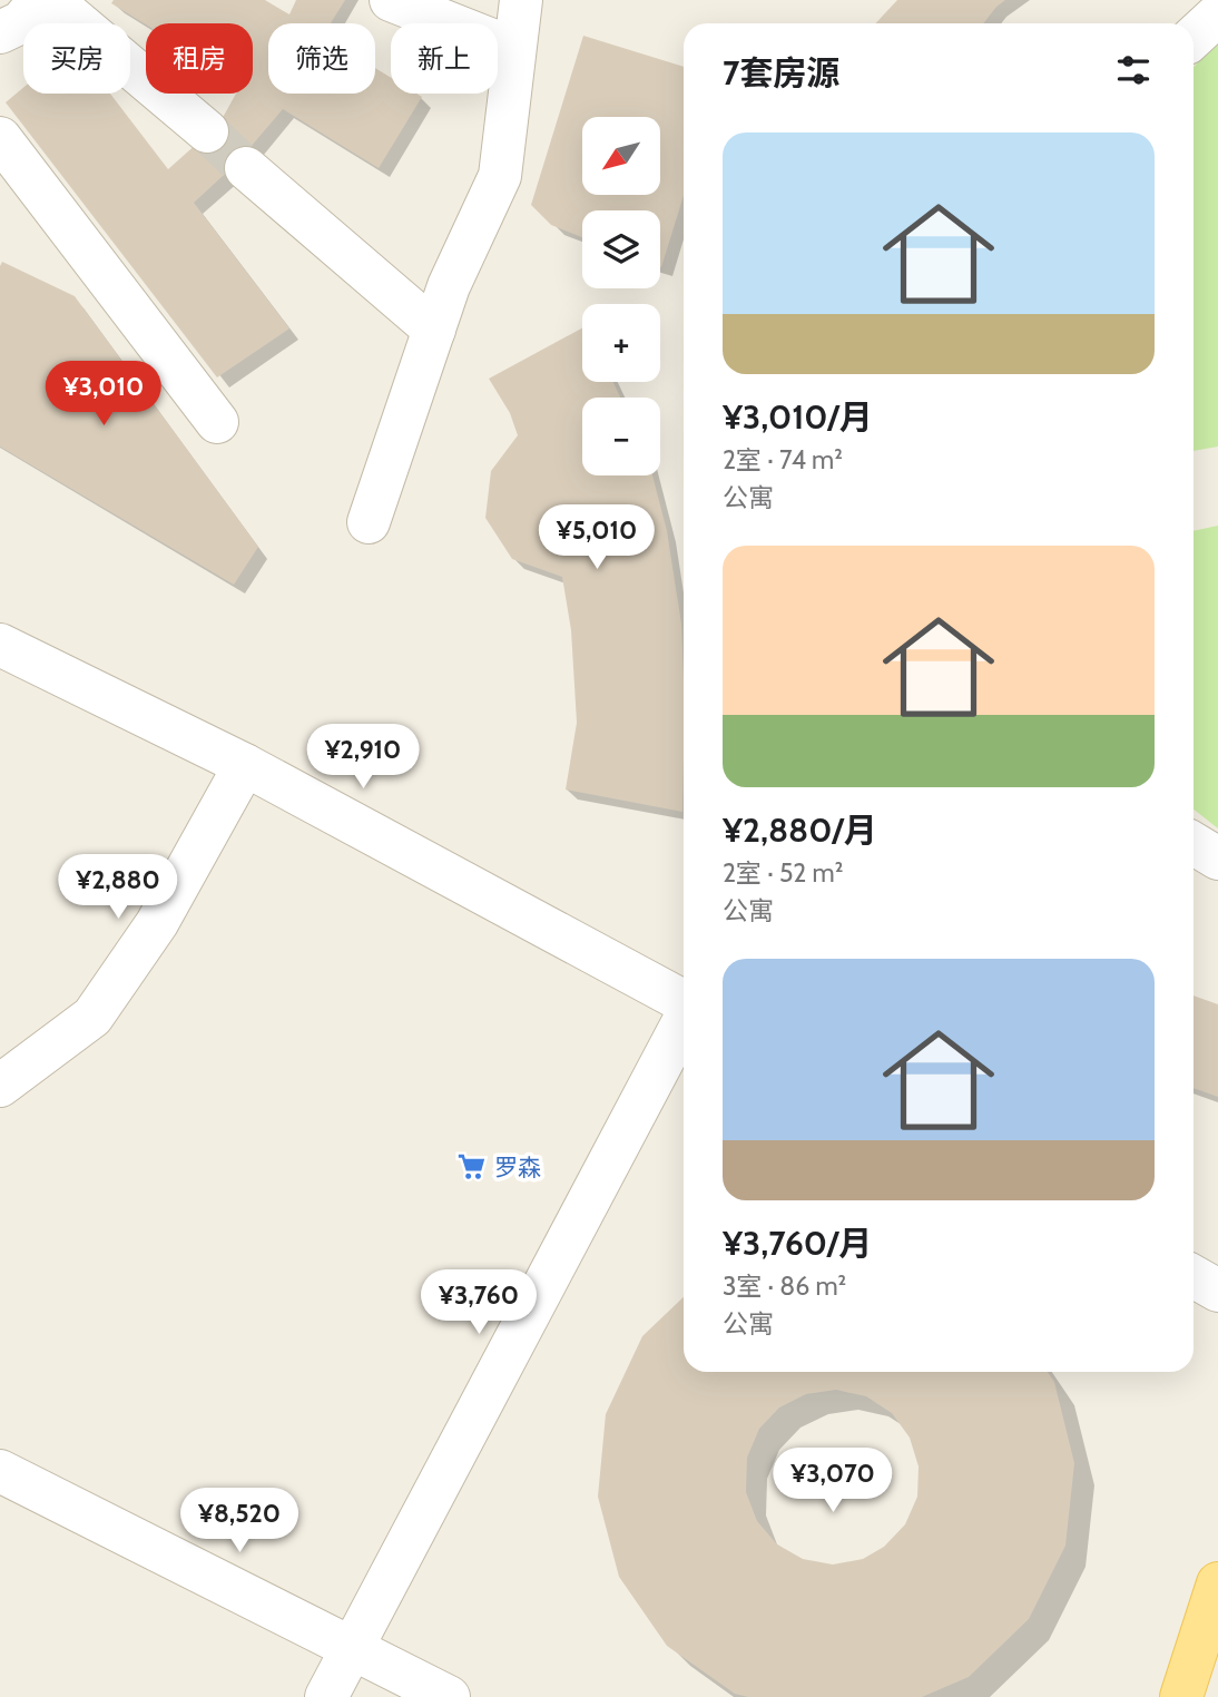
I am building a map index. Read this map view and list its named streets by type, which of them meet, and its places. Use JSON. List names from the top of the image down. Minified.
{"places":{"supermarket":["罗森"]},"north":"bottom left","page":{"chip":["买房","租房","筛选","新上"],"heading":"7套房源","map_buttons":["+","−"],"list":[{"name":"¥3,010/月","note":"2室 · 74 m² · 公寓"},{"name":"¥2,880/月","note":"2室 · 52 m² · 公寓"},{"name":"¥3,760/月","note":"3室 · 86 m² · 公寓"}],"price":["¥3,010","¥5,010","¥2,910","¥2,880","¥3,760","¥3,070","¥8,520"]}}
